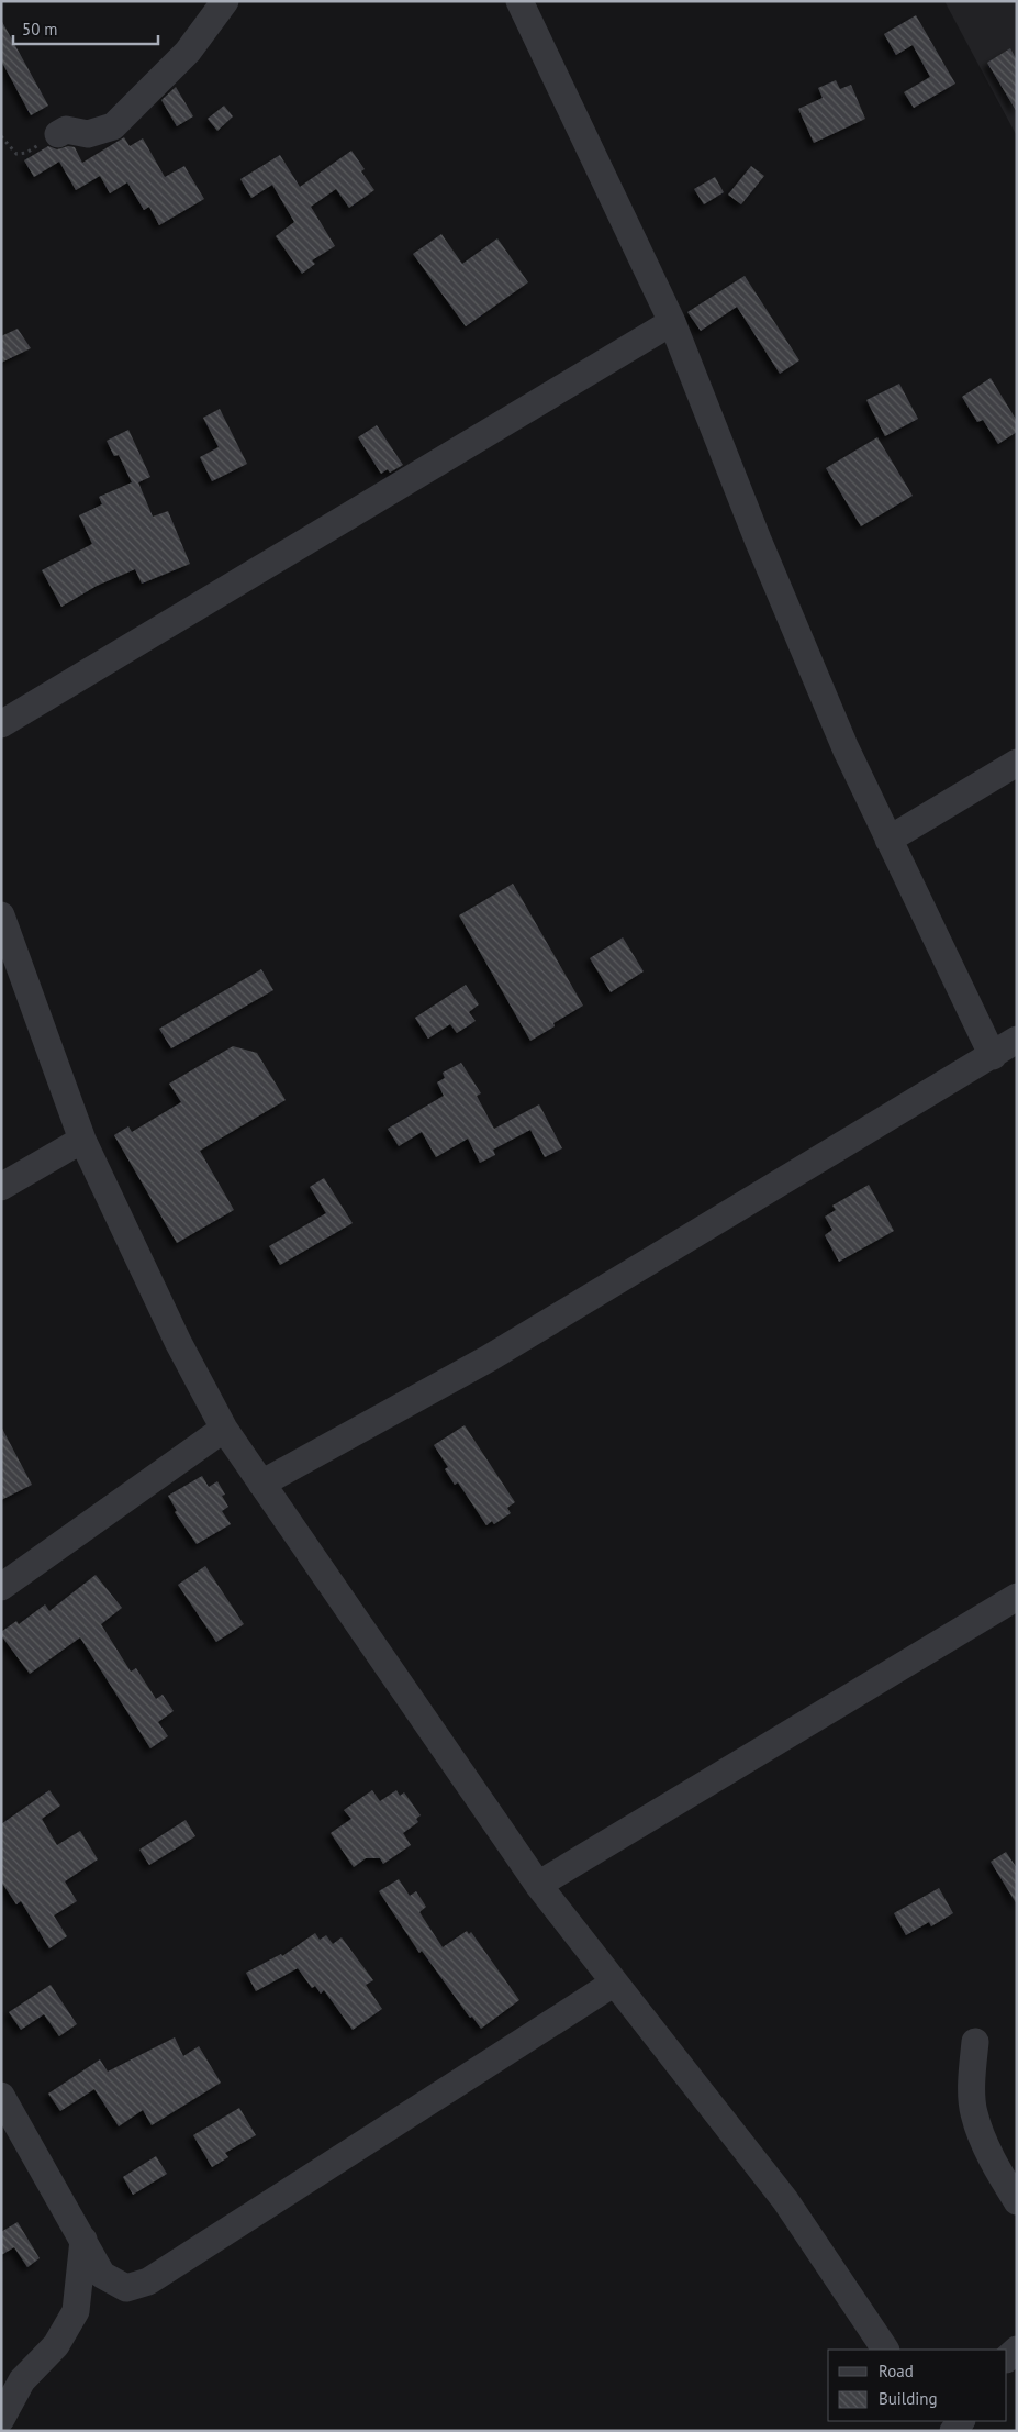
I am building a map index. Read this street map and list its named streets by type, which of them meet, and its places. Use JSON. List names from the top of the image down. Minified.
{"legend":["Road","Building"],"scale_bar":"50 m"}
